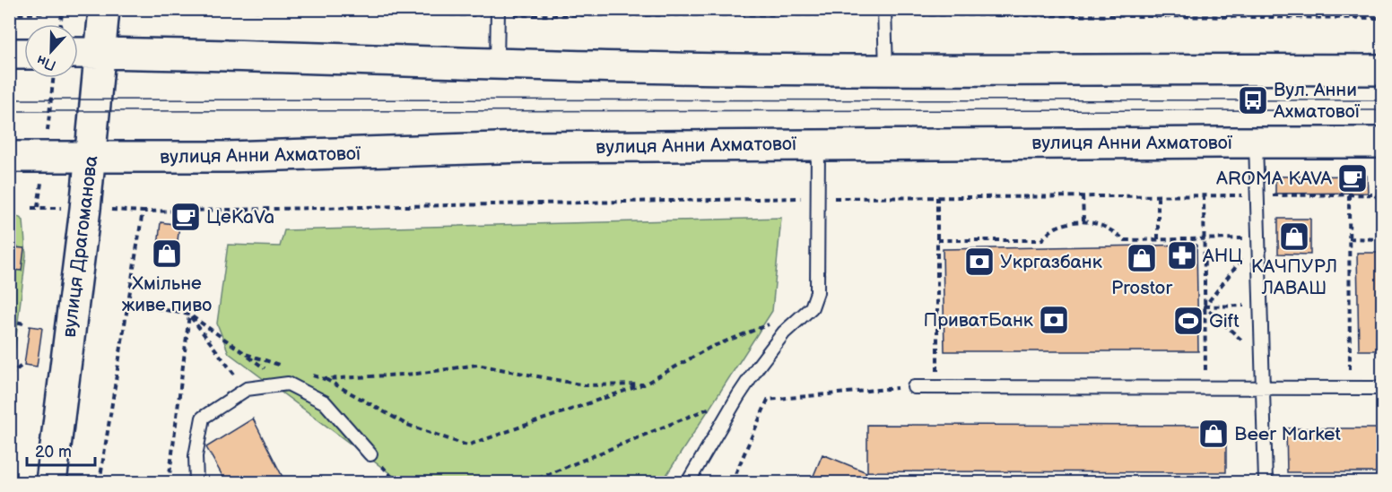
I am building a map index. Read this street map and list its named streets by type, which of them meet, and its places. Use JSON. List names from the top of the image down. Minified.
{"streets":{"main road":["вулиця Анни Ахматової","вулиця Драгоманова"]},"crossings":[["вулиця Анни Ахматової","вулиця Драгоманова"]],"places":{"bus stop":["Вул. Анни Ахматової"],"cafe":["AROMA KAVA","ЦеKaVa"],"shop":["КАЧПУРЛ ЛАВАШ","Хмільне живе пиво","Prostor","Beer Market"],"pharmacy":["АНЦ"],"bank":["Укргазбанк","ПриватБанк"],"sports":["Gift"]},"scale_bar":"20 m","north":"bottom"}
